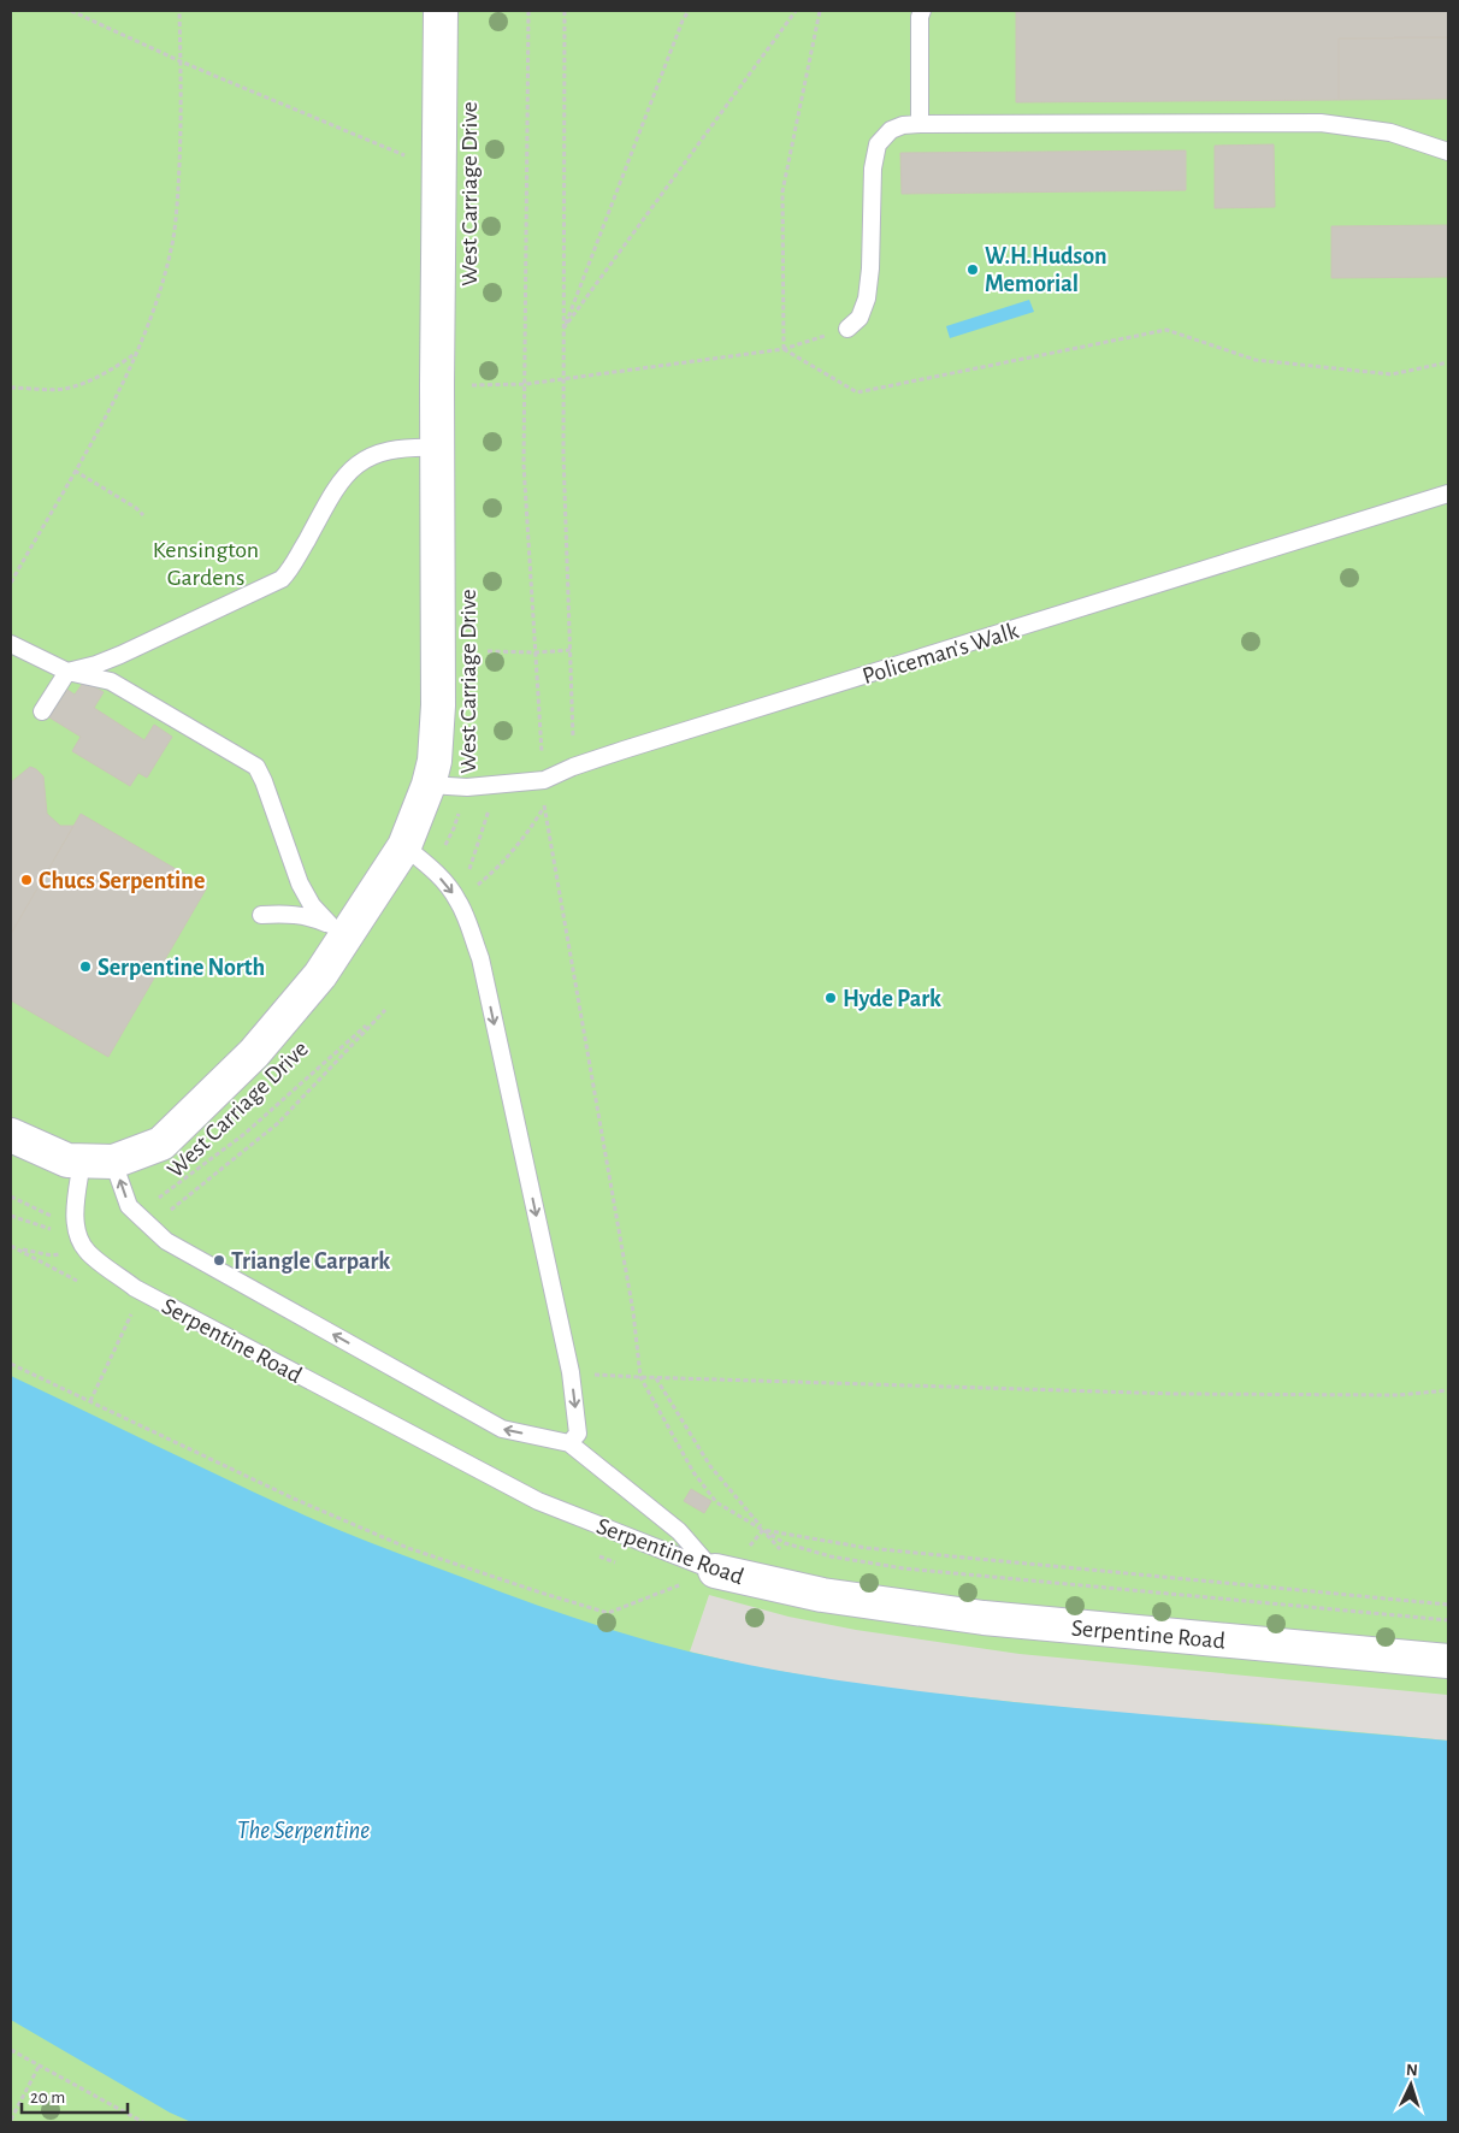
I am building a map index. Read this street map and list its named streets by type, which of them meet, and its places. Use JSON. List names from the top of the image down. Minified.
{"streets":{"street":["West Carriage Drive","Serpentine Road"],"lane":["Policeman's Walk"]},"crossings":[["West Carriage Drive","Policeman's Walk"],["West Carriage Drive","Serpentine Road"]],"water":["The Serpentine"],"parks":["Kensington Gardens"],"places":["W.H.Hudson Memorial","Chucs Serpentine","Serpentine North","Hyde Park","Triangle Carpark"],"scale_bar":"20 m","north":"top"}
